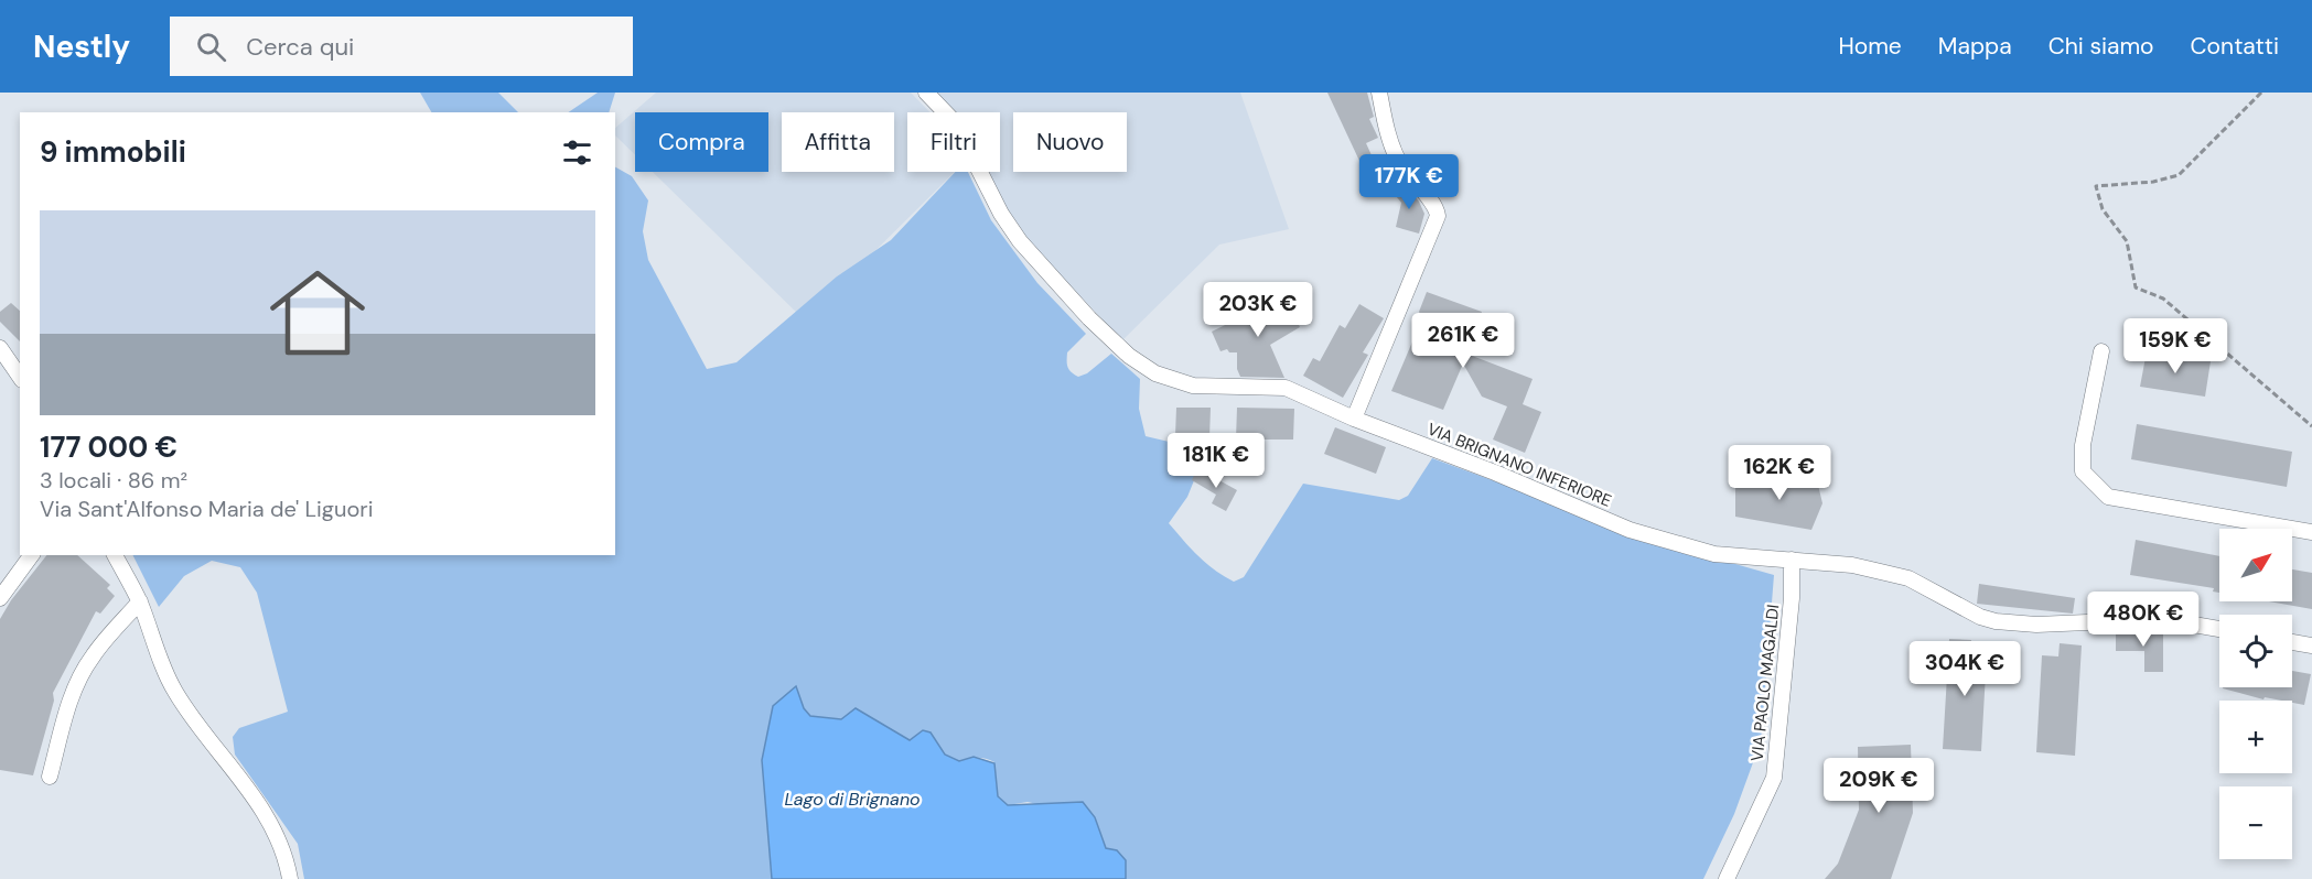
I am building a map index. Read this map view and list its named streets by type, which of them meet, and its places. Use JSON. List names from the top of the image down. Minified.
{"streets":{"street":["VIA BRIGNANO INFERIORE","VIA PAOLO MAGALDI"]},"crossings":[["VIA BRIGNANO INFERIORE","VIA PAOLO MAGALDI"]],"water":["Lago di Brignano"],"north":"top right","page":{"header":"Nestly","search":"Cerca qui","nav":["Home","Mappa","Chi siamo","Contatti"],"chip":["Compra","Affitta","Filtri","Nuovo"],"heading":"9 immobili","price":["177K €","203K €","261K €","159K €","181K €","162K €","480K €","304K €","209K €"],"list":[{"name":"177 000 €","note":"3 locali · 86 m² · Via Sant'Alfonso Maria de' Liguori"}],"map_buttons":["+","−"]}}
